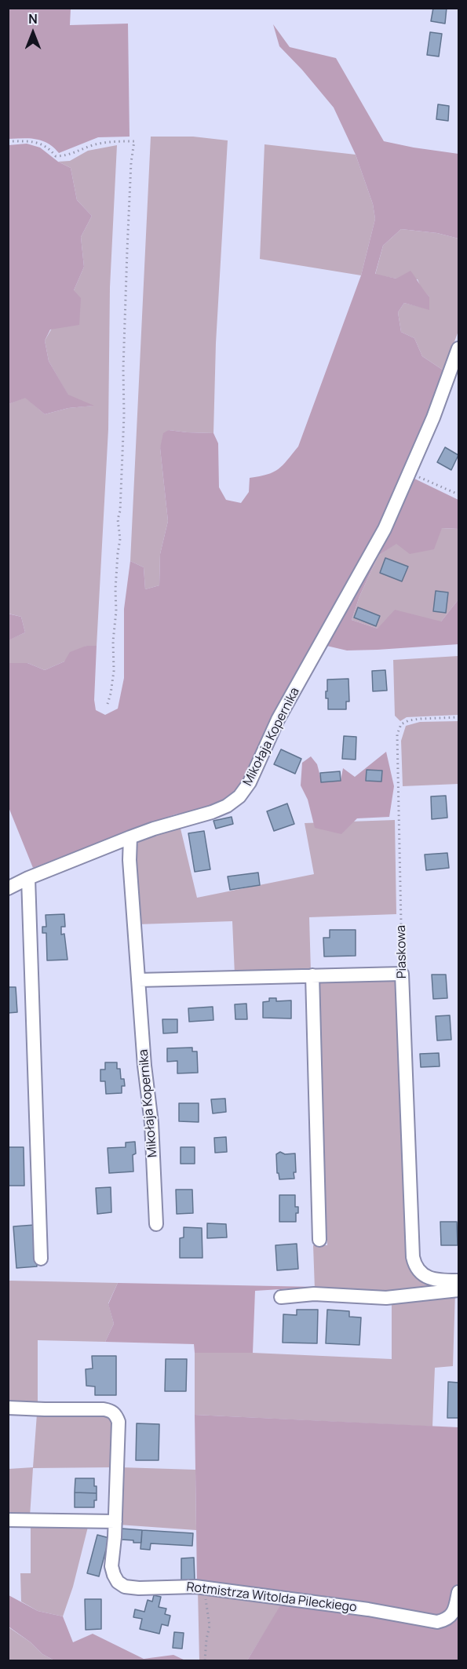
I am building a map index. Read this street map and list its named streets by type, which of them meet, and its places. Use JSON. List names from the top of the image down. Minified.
{"streets":{"street":["Mikołaja Kopernika","Piaskowa","Rotmistrza Witolda Pileckiego"]},"north":"top"}
